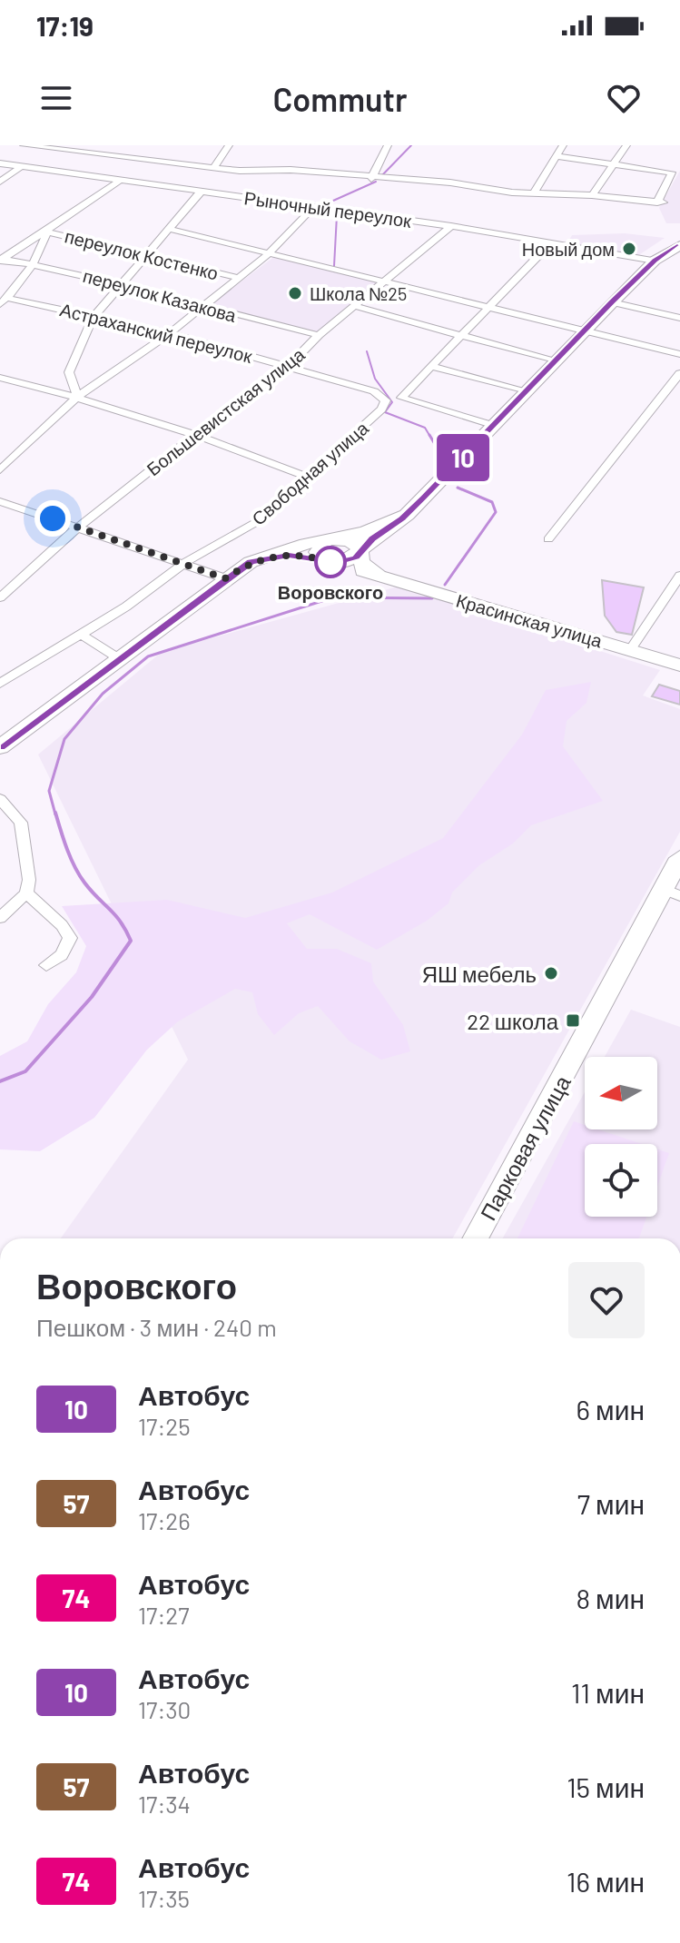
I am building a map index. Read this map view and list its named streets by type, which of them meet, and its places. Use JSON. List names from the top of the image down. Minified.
{"streets":{"main road":["Красинская улица","Парковая улица"],"street":["Рыночный переулок","переулок Костенко","переулок Казакова","Астраханский переулок","Большевистская улица","Свободная улица"]},"crossings":[["Рыночный переулок","Большевистская улица"],["переулок Казакова","Большевистская улица"],["Астраханский переулок","Большевистская улица"],["Астраханский переулок","Свободная улица"]],"places":{"other":["Новый дом","Школа №25","Воровского","ЯШ мебель"],"transit":["22 школа"]},"lines":["bus line 10"],"north":"left","page":{"status":"17:19","header":"Commutr","on_map":"10","heading":["Воровского","Пешком · 3 мин · 240 m"],"list":[{"mark":"10","name":"Автобус","note":"17:25","value":"6 мин"},{"mark":"57","name":"Автобус","note":"17:26","value":"7 мин"},{"mark":"74","name":"Автобус","note":"17:27","value":"8 мин"},{"mark":"10","name":"Автобус","note":"17:30","value":"11 мин"},{"mark":"57","name":"Автобус","note":"17:34","value":"15 мин"},{"mark":"74","name":"Автобус","note":"17:35","value":"16 мин"}]}}
